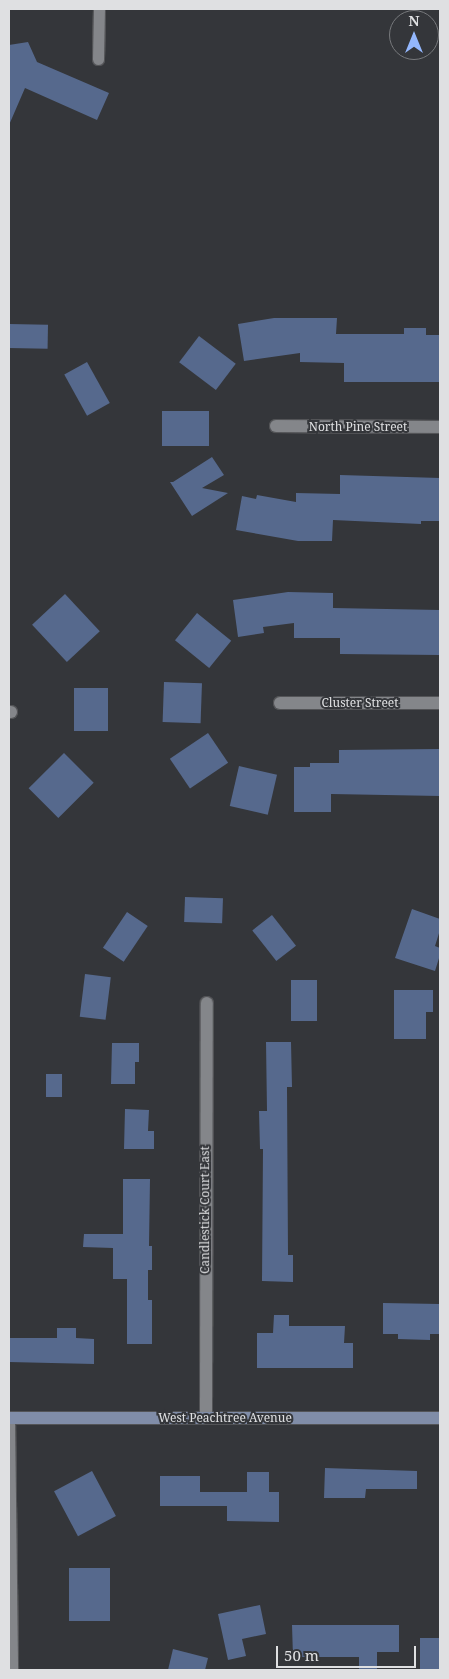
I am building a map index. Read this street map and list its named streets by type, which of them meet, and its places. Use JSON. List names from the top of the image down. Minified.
{"streets":{"street":["North Pine Street","Cluster Street","Candlestick Court East","West Peachtree Avenue"]},"crossings":[["Candlestick Court East","West Peachtree Avenue"]],"scale_bar":"50 m","north":"top"}
